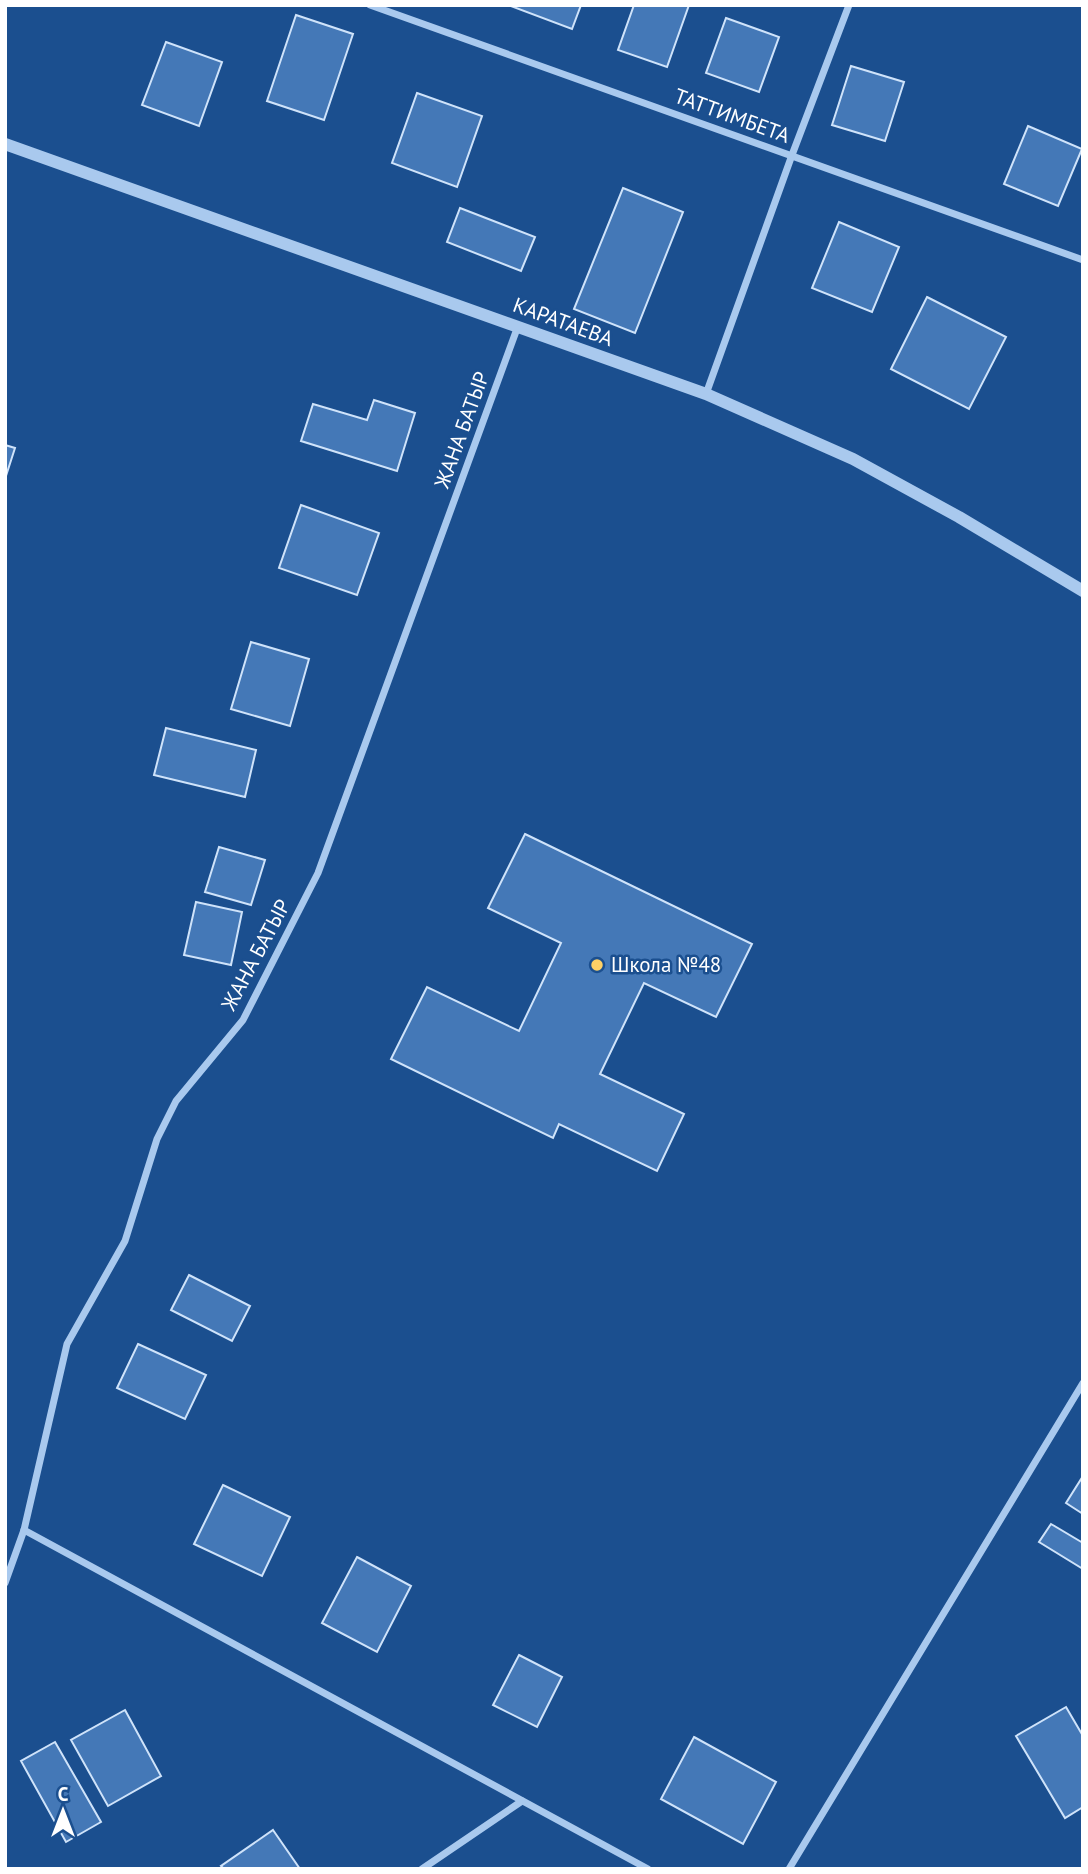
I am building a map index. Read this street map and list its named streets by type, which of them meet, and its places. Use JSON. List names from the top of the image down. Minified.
{"streets":{"street":["ТАТТИМБЕТА","КАРАТАЕВА","ЖАНА БАТЫР"]},"crossings":[["КАРАТАЕВА","ЖАНА БАТЫР"]],"places":["Школа №48"],"north":"top"}
